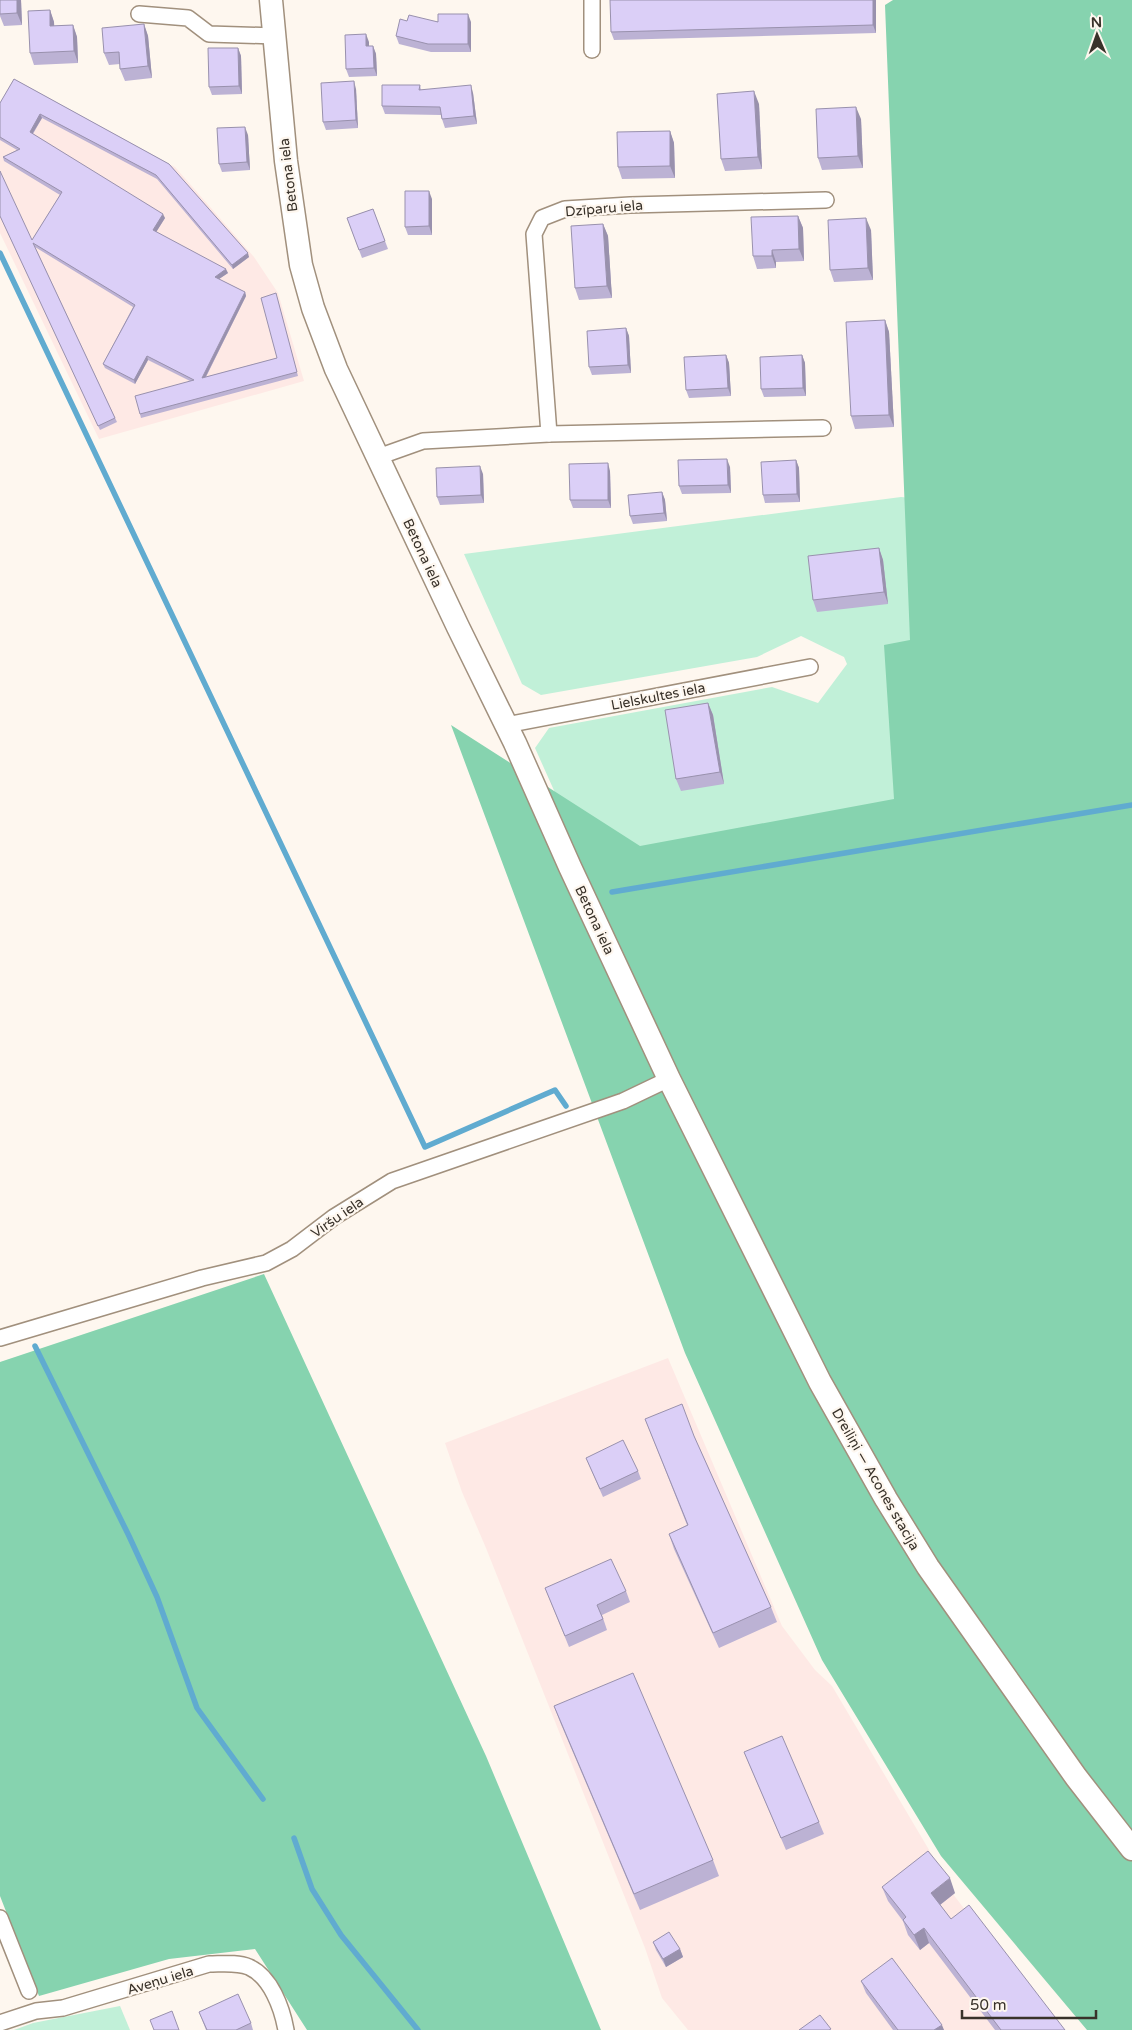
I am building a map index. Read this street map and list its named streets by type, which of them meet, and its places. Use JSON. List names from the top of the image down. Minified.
{"streets":{"main road":["Betona iela","Dreiliņi — Acones stacija"],"street":["Dzīparu iela","Lielskultes iela","Viršu iela","Aveņu iela"]},"crossings":[["Betona iela","Lielskultes iela"],["Betona iela","Viršu iela"],["Betona iela","Dreiliņi — Acones stacija"],["Viršu iela","Dreiliņi — Acones stacija"]],"scale_bar":"50 m","north":"top"}
